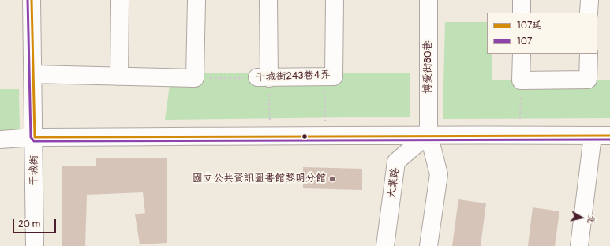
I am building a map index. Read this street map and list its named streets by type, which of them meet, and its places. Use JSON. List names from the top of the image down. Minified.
{"streets":{"street":["博愛街80巷","干城街243巷4弄","干城街","大業路"]},"crossings":[["博愛街80巷","大業路"]],"places":["國立公共資訊圖書館黎明分館"],"lines":["transit line 107延","transit line 107"],"legend":["107延","107"],"scale_bar":"20 m","north":"right"}
